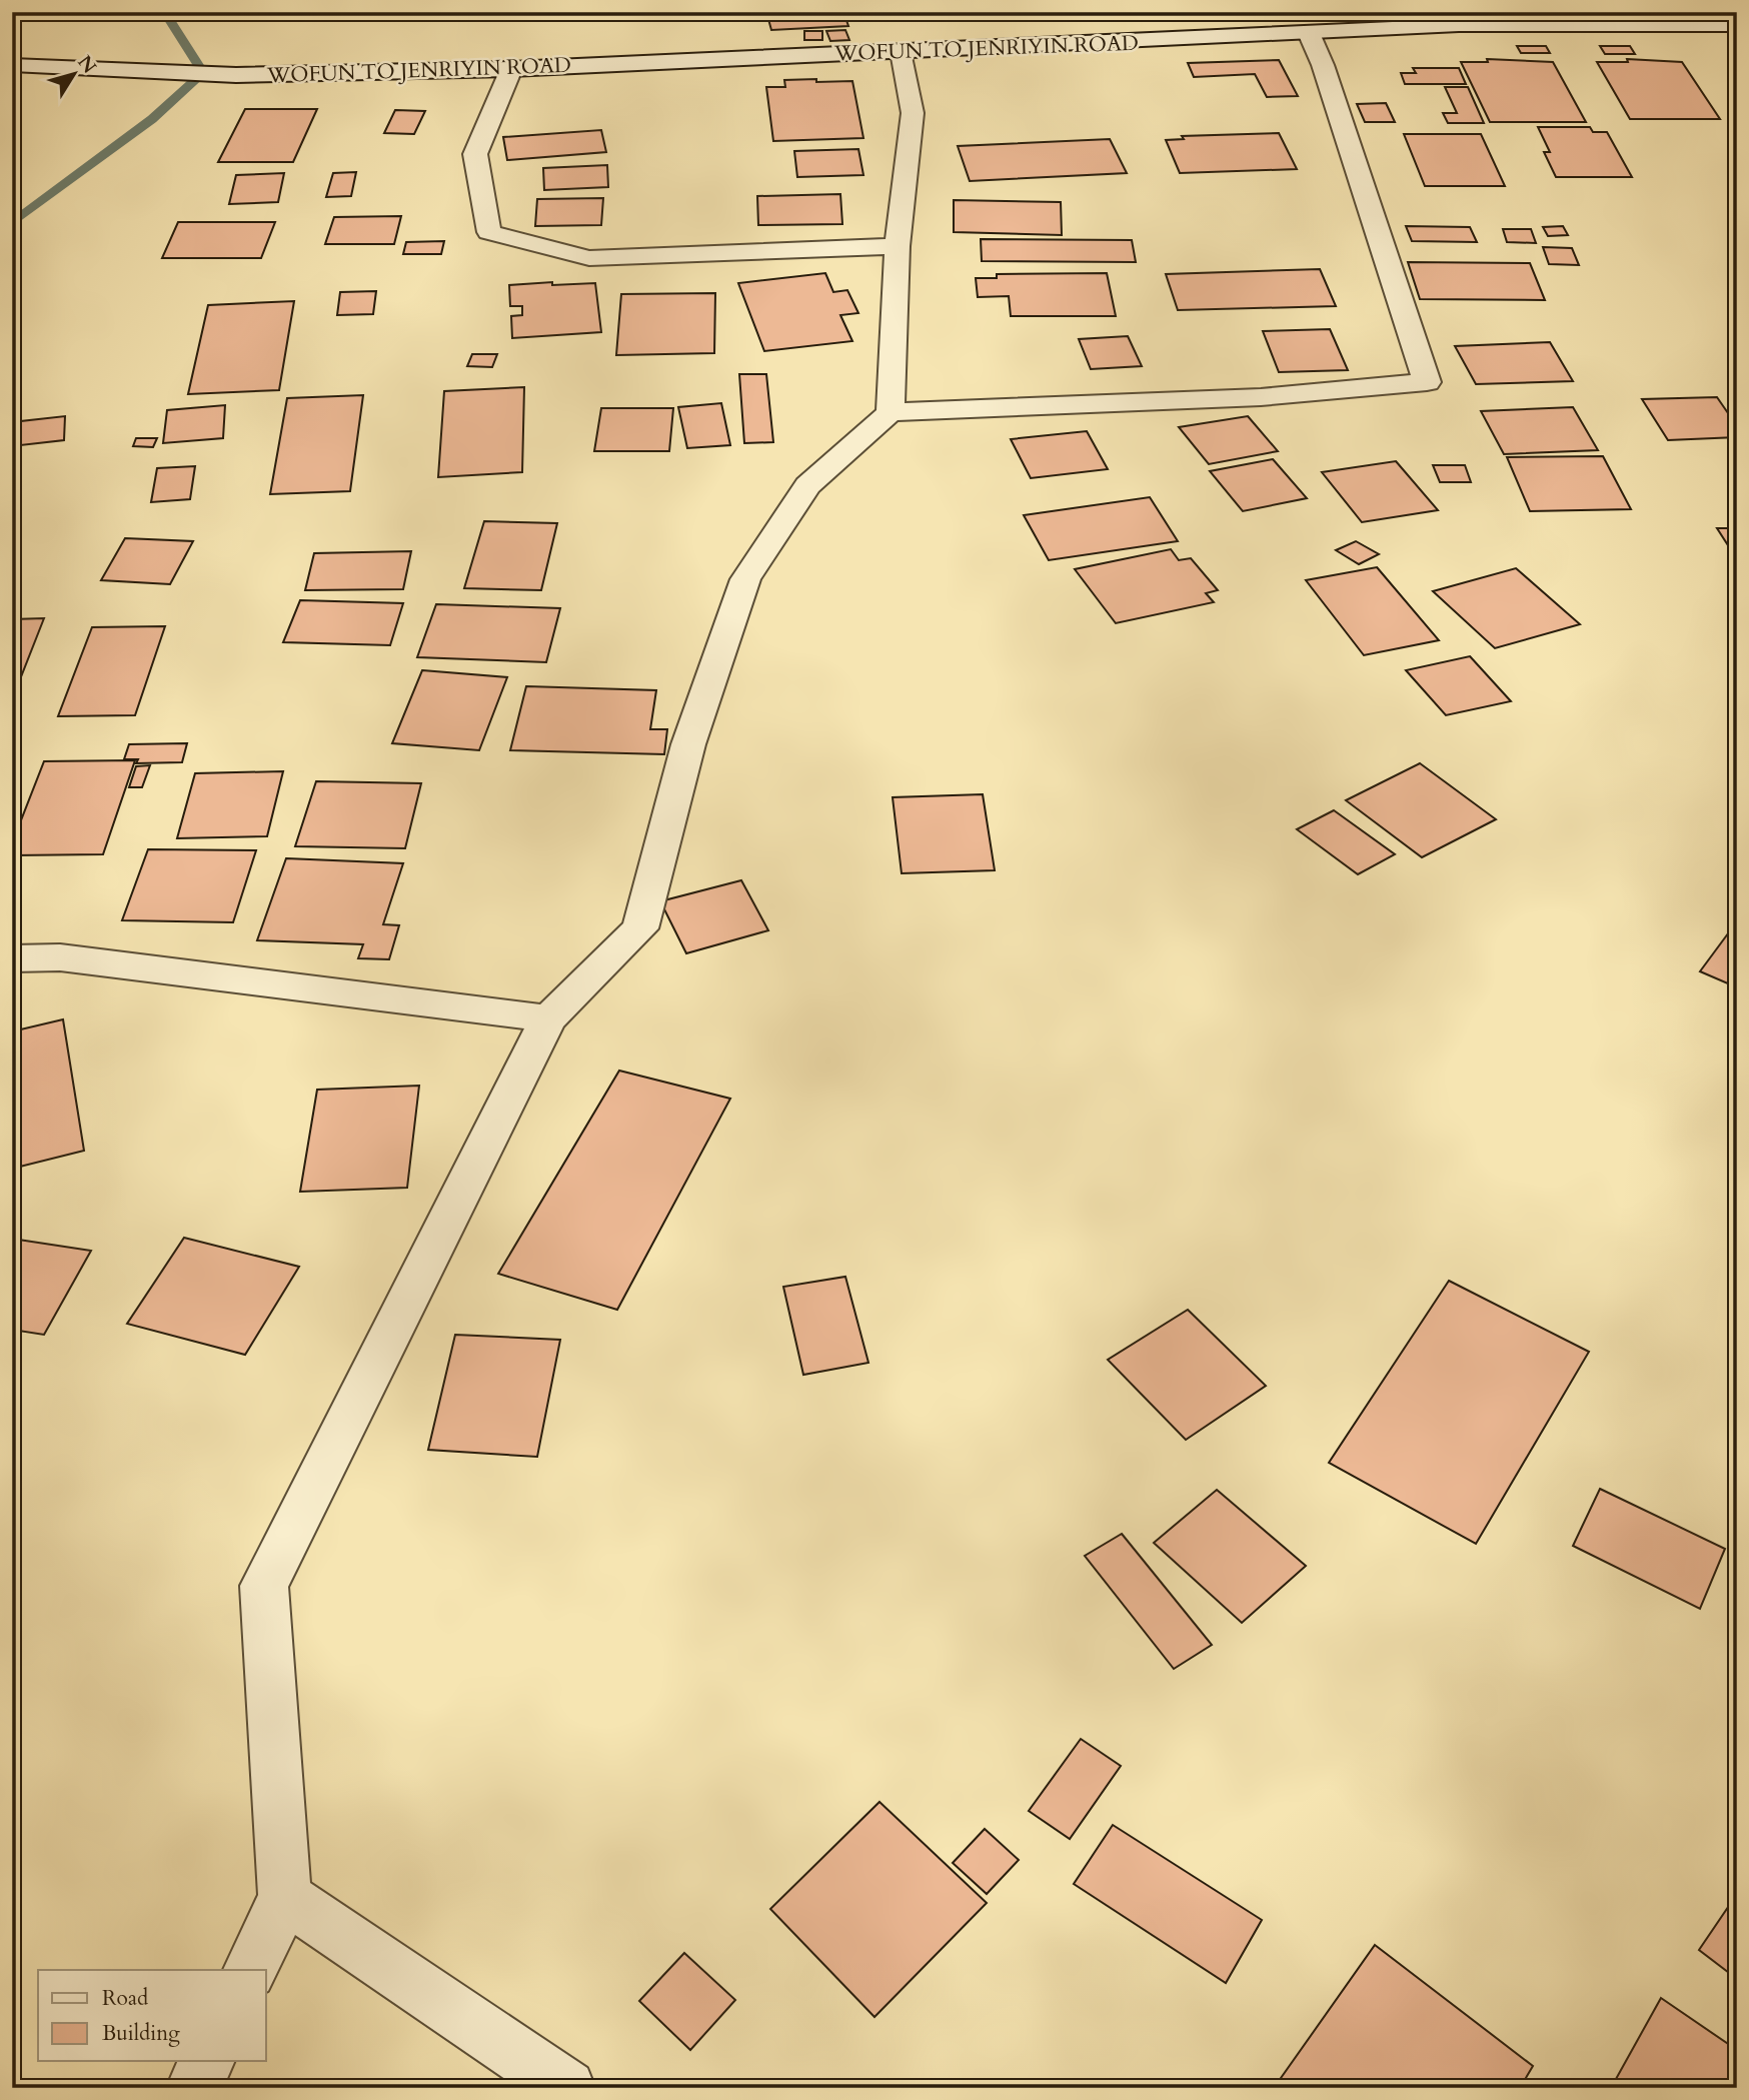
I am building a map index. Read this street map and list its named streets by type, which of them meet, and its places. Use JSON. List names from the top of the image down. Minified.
{"streets":{"street":["WOFUN TO JENRIYIN ROAD"]},"legend":["Road","Building"],"north":"top right"}
